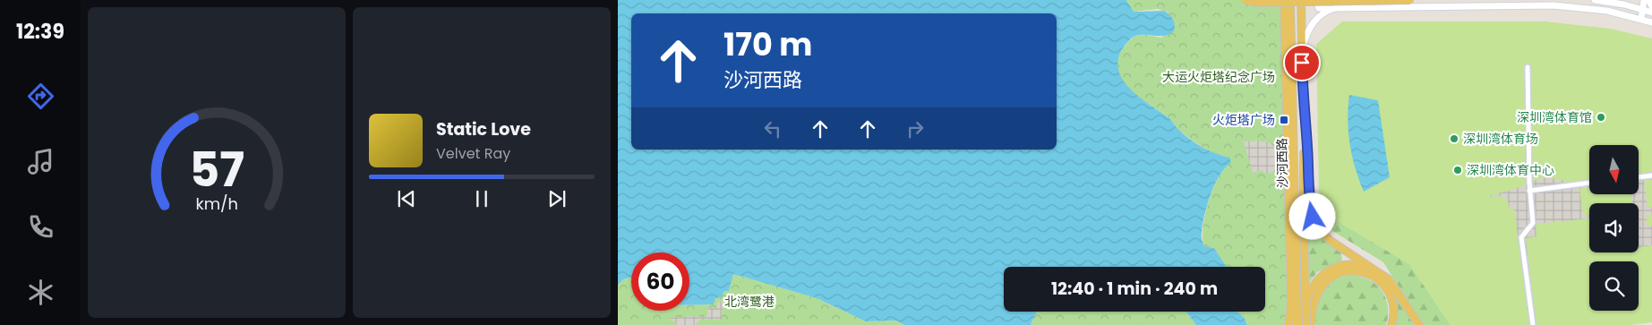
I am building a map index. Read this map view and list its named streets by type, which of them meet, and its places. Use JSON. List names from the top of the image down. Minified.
{"streets":{"main road":["沙河西路"]},"parks":["大运火炬塔纪念广场","北湾鹭港"],"places":{"other":["深圳湾体育馆","深圳湾体育场","深圳湾体育中心"],"transit":["火炬塔广场"]},"north":"bottom","page":{"tabs":"12:39","turn":["170 m","沙河西路"],"song":["Static Love","Velvet Ray"],"limit":"60","trip":"12:40 · 1 min · 240 m","gauge":["57","km/h"]}}
